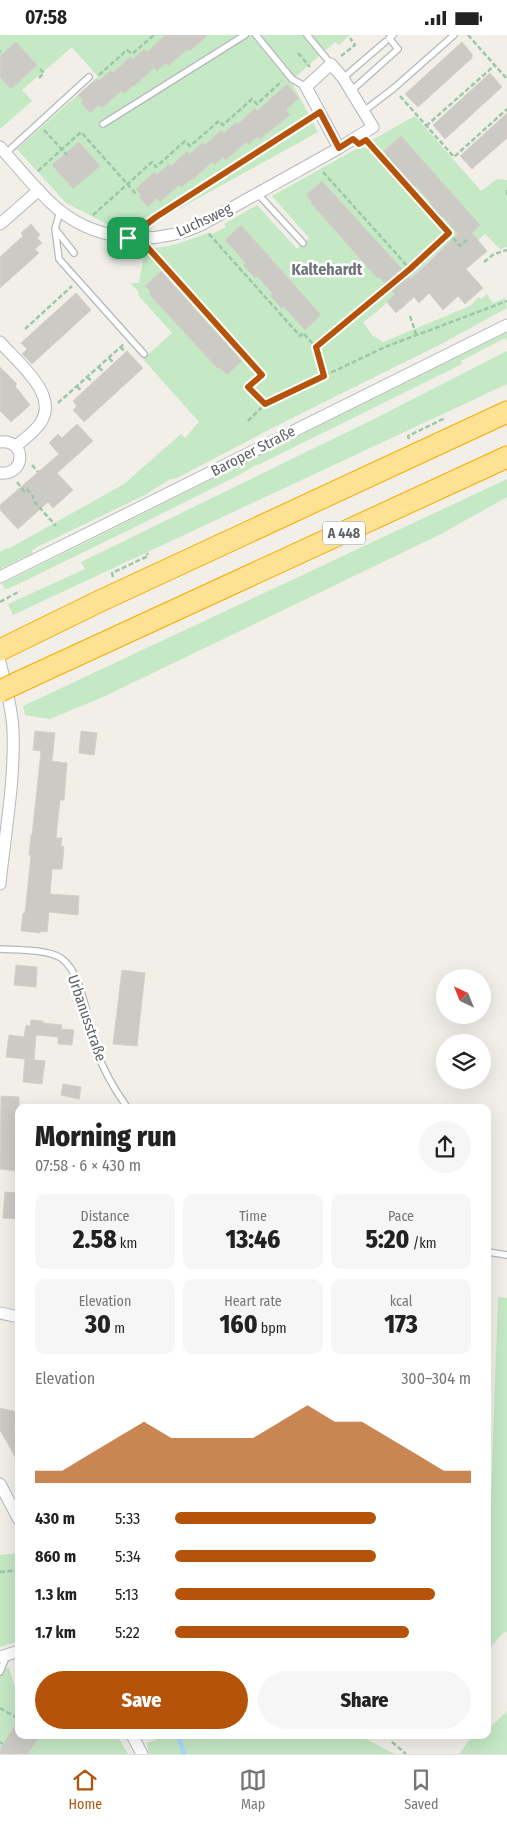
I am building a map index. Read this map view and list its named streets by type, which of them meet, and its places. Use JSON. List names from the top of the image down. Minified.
{"streets":{"highway":["A 448"],"street":["Luchsweg","Baroper Straße"],"lane":["Urbanusstraße"]},"districts":["Kaltehardt"],"north":"top left","page":{"status":"07:58","heading":["Morning run","07:58 · 6 × 430 m"],"stats":[["Distance","2.58 km"],["Time","13:46"],["Pace","5:20 /km"],["Elevation","30 m"],["Heart rate","160 bpm"],["kcal","173"]],"chart":["Elevation","300–304 m"],"list":[{"name":"430 m","note":"5:33"},{"name":"860 m","note":"5:34"},{"name":"1.3 km","note":"5:13"},{"name":"1.7 km","note":"5:22"}],"buttons":["Save","Share"],"tabs":["Home","Map","Saved"]}}
